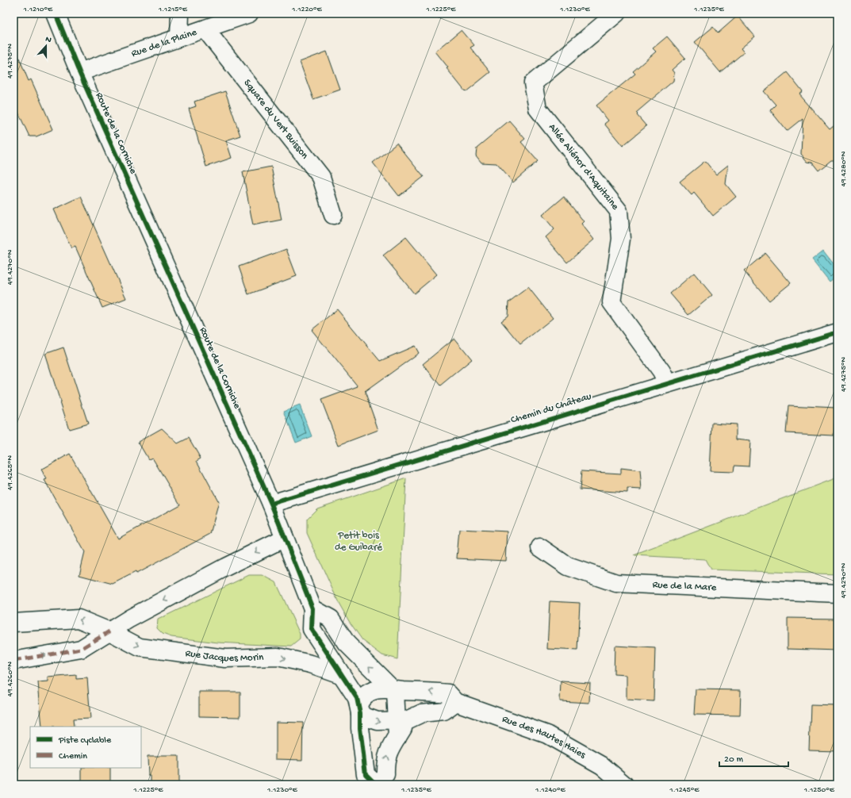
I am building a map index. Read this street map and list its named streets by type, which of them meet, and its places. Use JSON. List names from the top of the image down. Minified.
{"streets":{"street":["Rue de la Plaine","Square du Vert Buisson","Route de la Corniche","Allée Aliénor d'Aquitaine","Chemin du Château","Rue de la Mare","Rue Jacques Morin","Rue des Hautes Haies"]},"crossings":[["Rue de la Plaine","Square du Vert Buisson"],["Rue de la Plaine","Route de la Corniche"],["Route de la Corniche","Chemin du Château"],["Route de la Corniche","Rue Jacques Morin"],["Route de la Corniche","Rue des Hautes Haies"],["Allée Aliénor d'Aquitaine","Chemin du Château"]],"parks":["Petit bois de Guibaré"],"legend":["Piste cyclable","Chemin"],"scale_bar":"20 m","north":"top","coordinates":["1.1210°E","1.1215°E","1.1220°E","1.1225°E","1.1230°E","1.1235°E","49.4275°N","49.4280°N","49.4270°N","49.4265°N","49.4260°N","1.1240°E","1.1245°E","1.1250°E"]}
